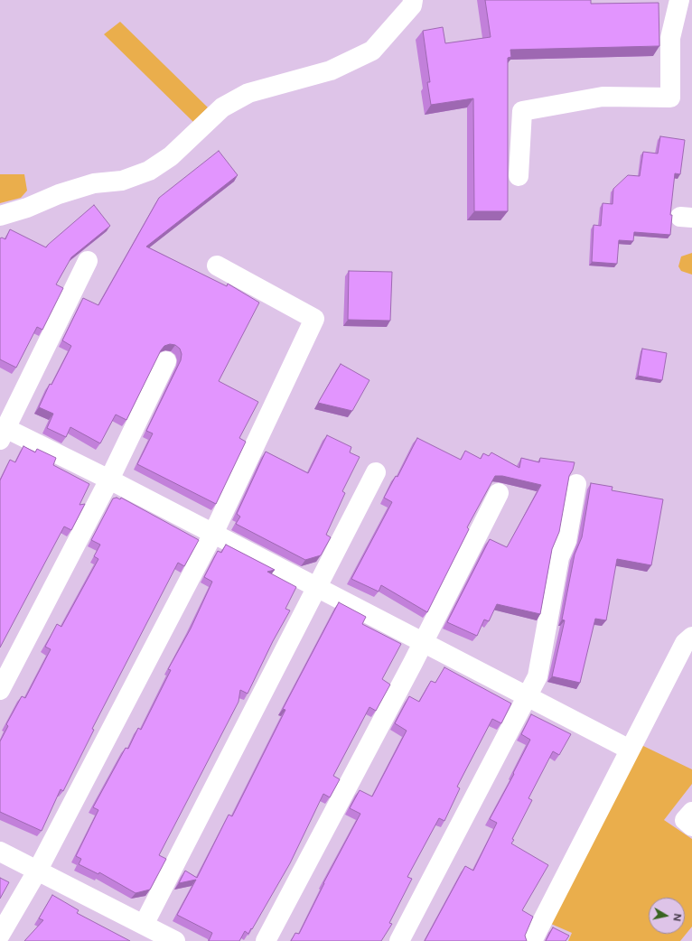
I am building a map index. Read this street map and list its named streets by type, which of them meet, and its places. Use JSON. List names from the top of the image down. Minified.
{"north":"right"}
